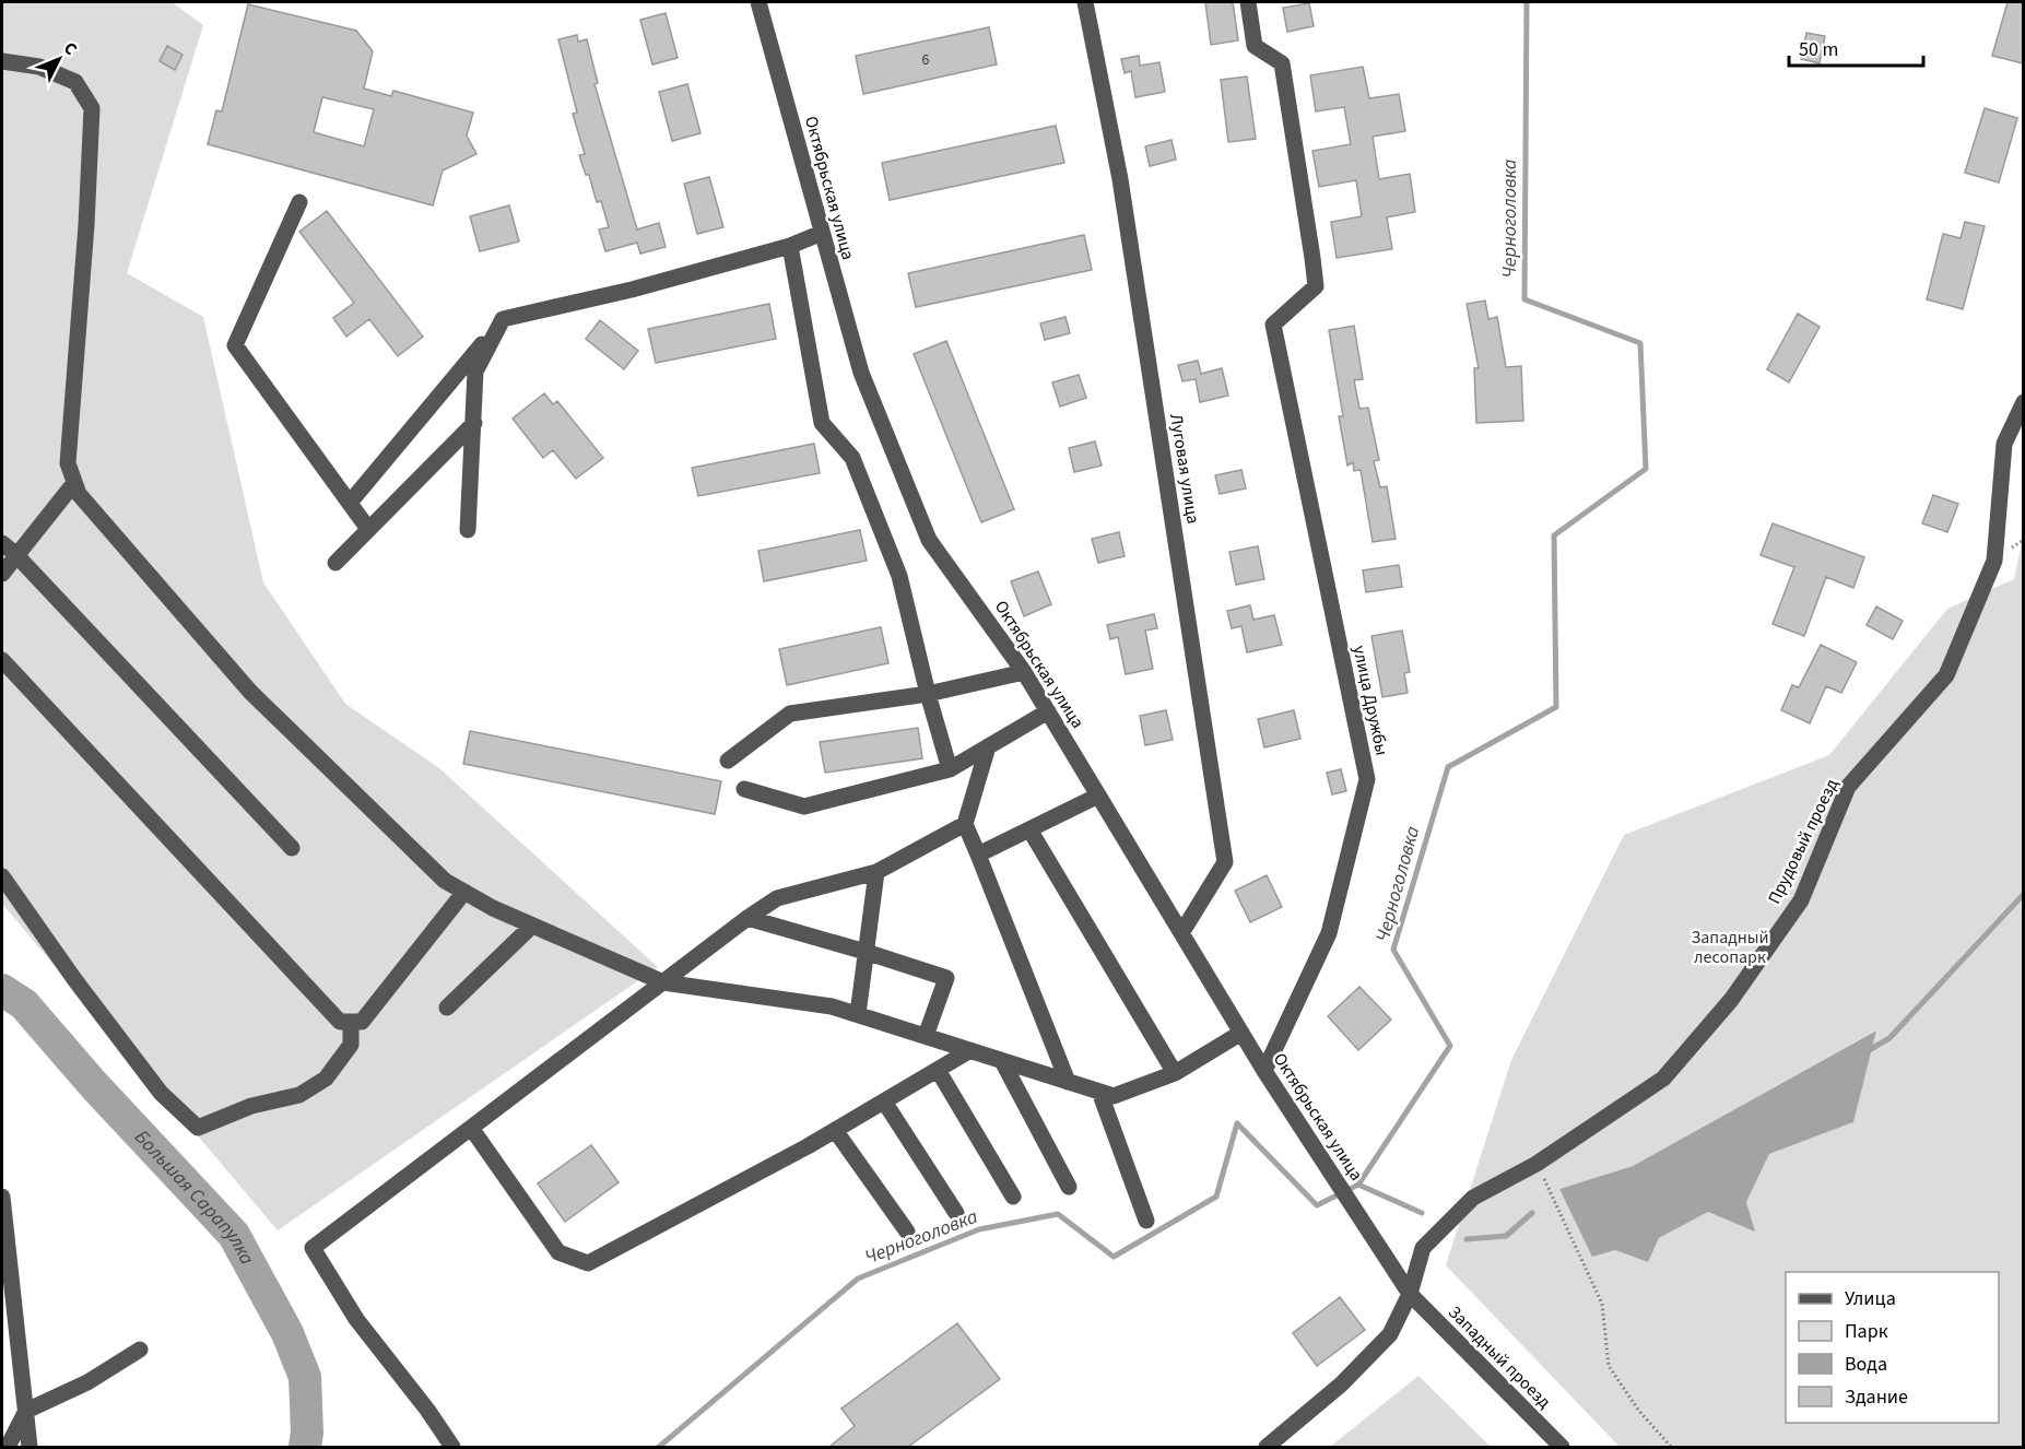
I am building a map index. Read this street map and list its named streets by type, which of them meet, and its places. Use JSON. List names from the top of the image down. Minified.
{"streets":{"street":["Октябрьская улица","Луговая улица","улица Дружбы","Прудовый проезд","Западный проезд"]},"crossings":[["Октябрьская улица","Луговая улица"],["Октябрьская улица","улица Дружбы"],["Октябрьская улица","Прудовый проезд"],["Октябрьская улица","Западный проезд"],["Прудовый проезд","Западный проезд"]],"water":["Черноголовка","Большая Сарапулка"],"parks":["Западный лесопарк"],"house_numbers":["6"],"legend":["Улица","Парк","Вода","Здание"],"scale_bar":"50 m","north":"top right"}
